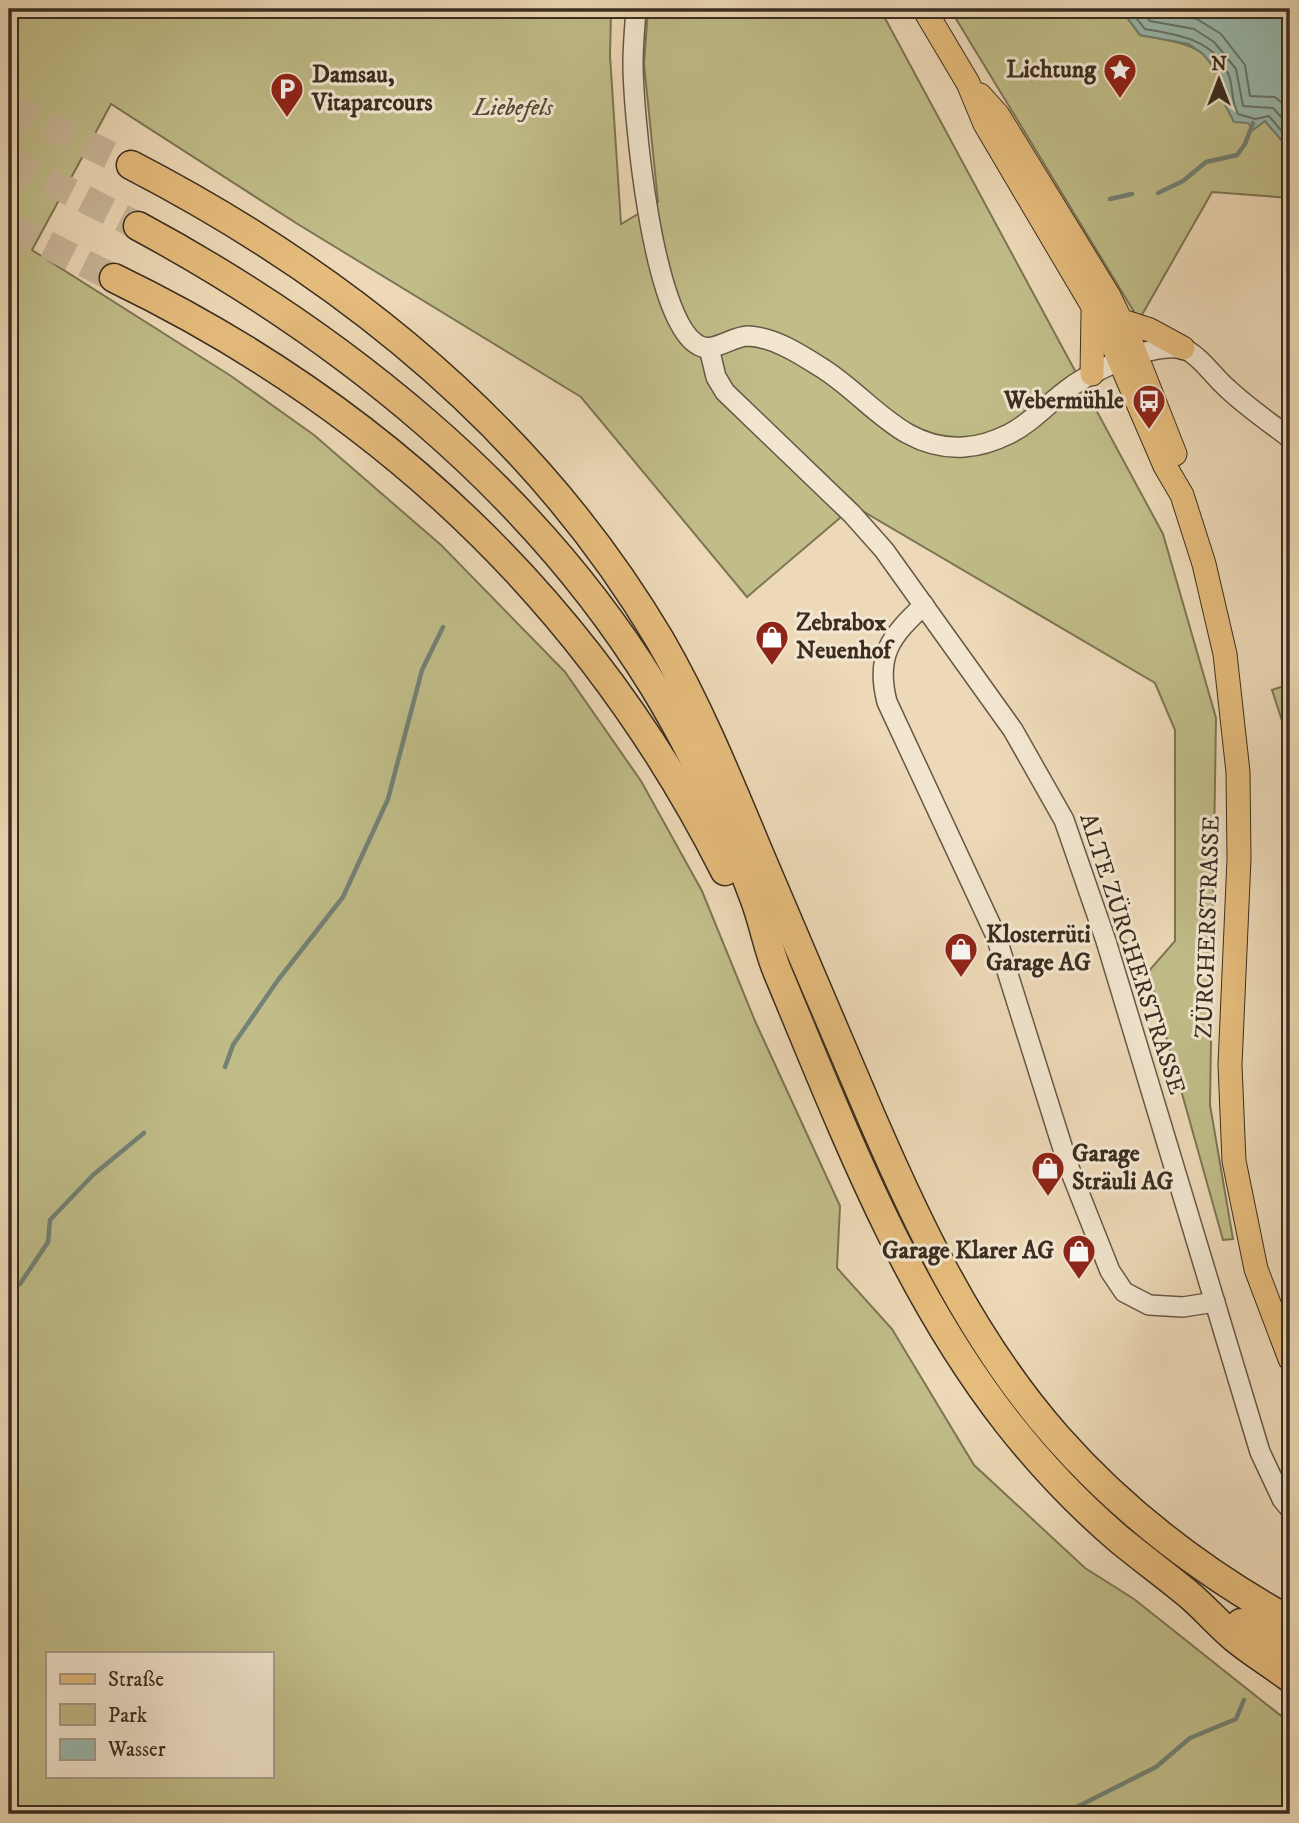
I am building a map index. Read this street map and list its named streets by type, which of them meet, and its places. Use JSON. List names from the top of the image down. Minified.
{"streets":{"main road":["ZÜRCHERSTRASSE"],"street":["ALTE ZÜRCHERSTRASSE"]},"parks":["Liebefels"],"places":{"place":["Lichtung"],"parking":["Damsau, Vitaparcours"],"bus stop":["Webermühle"],"shop":["Zebrabox Neuenhof","Klosterrüti Garage AG","Garage Sträuli AG","Garage Klarer AG"]},"legend":["Straße","Park","Wasser"],"north":"top"}
